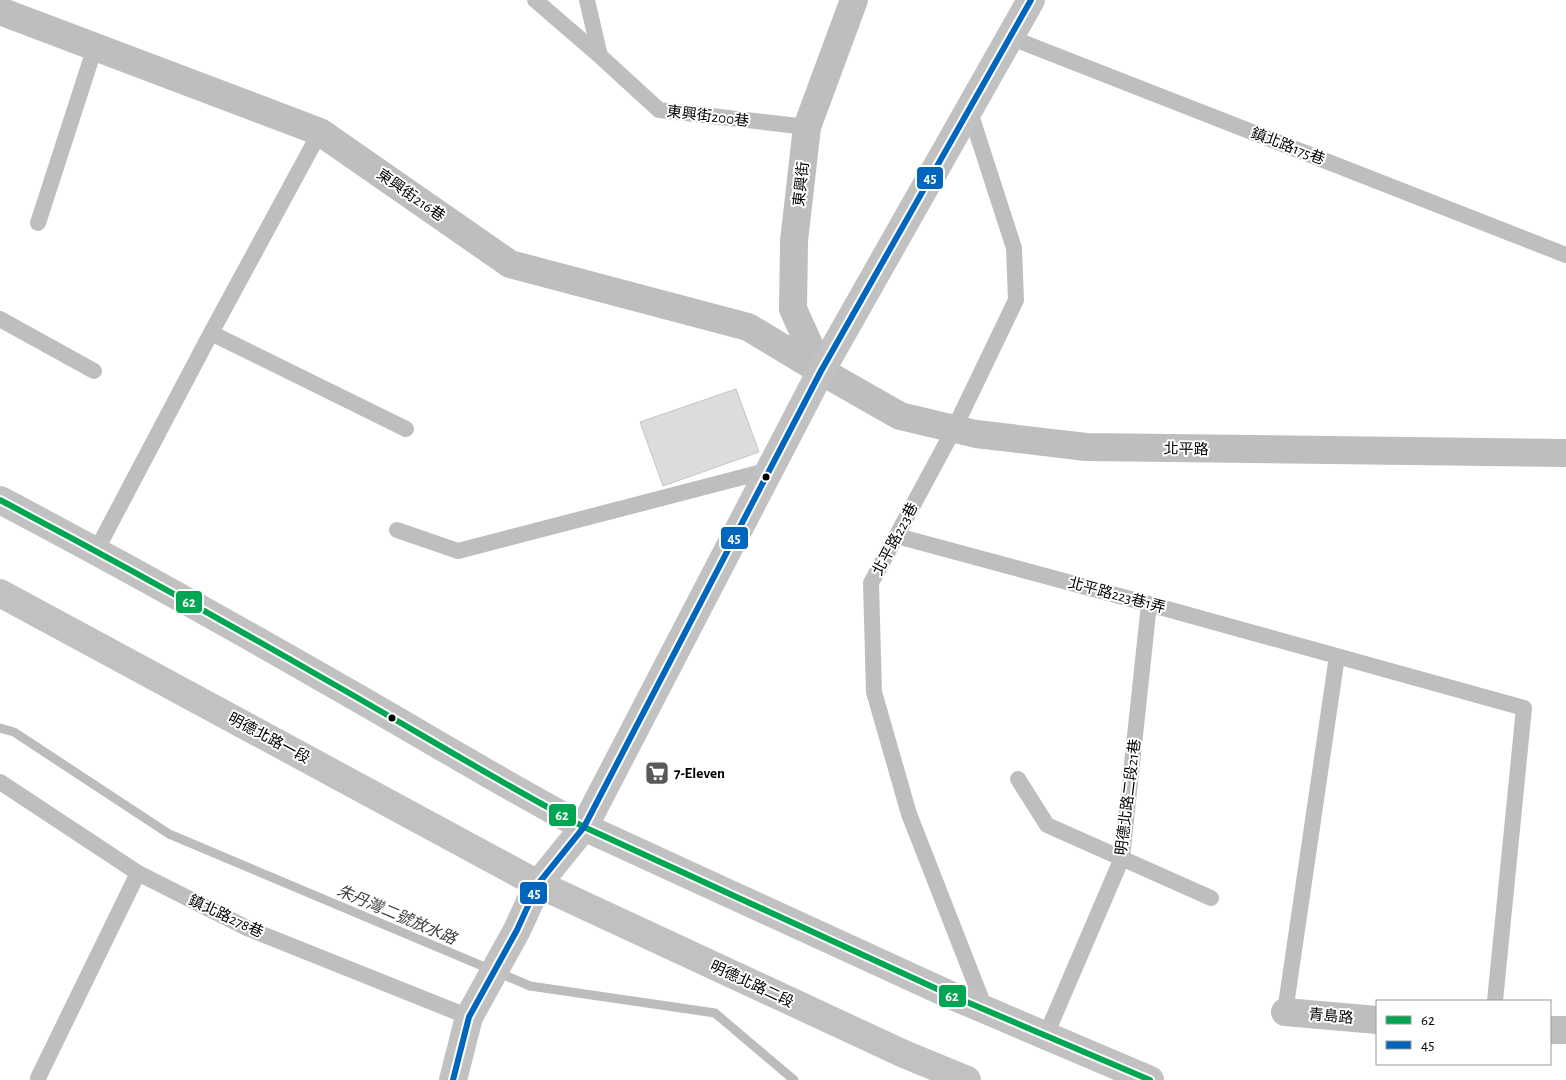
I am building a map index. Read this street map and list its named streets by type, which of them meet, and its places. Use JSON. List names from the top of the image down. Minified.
{"streets":{"street":["東興街","東興街216巷","北平路","明德北路一段","明德北路二段","青島路"],"lane":["東興街200巷","鎮北路175巷","北平路223巷","北平路223巷1弄","明德北路二段21巷","鎮北路278巷"]},"crossings":[["東興街200巷","東興街"],["東興街","東興街216巷"],["東興街","北平路"],["東興街216巷","北平路"],["北平路","北平路223巷"],["北平路223巷","北平路223巷1弄"],["北平路223巷1弄","明德北路二段21巷"],["明德北路一段","明德北路二段"]],"water":["朱丹灣二號放水路"],"places":{"supermarket":["7-Eleven"]},"lines":["transit line 45","transit line 62"],"legend":["62","45"]}
